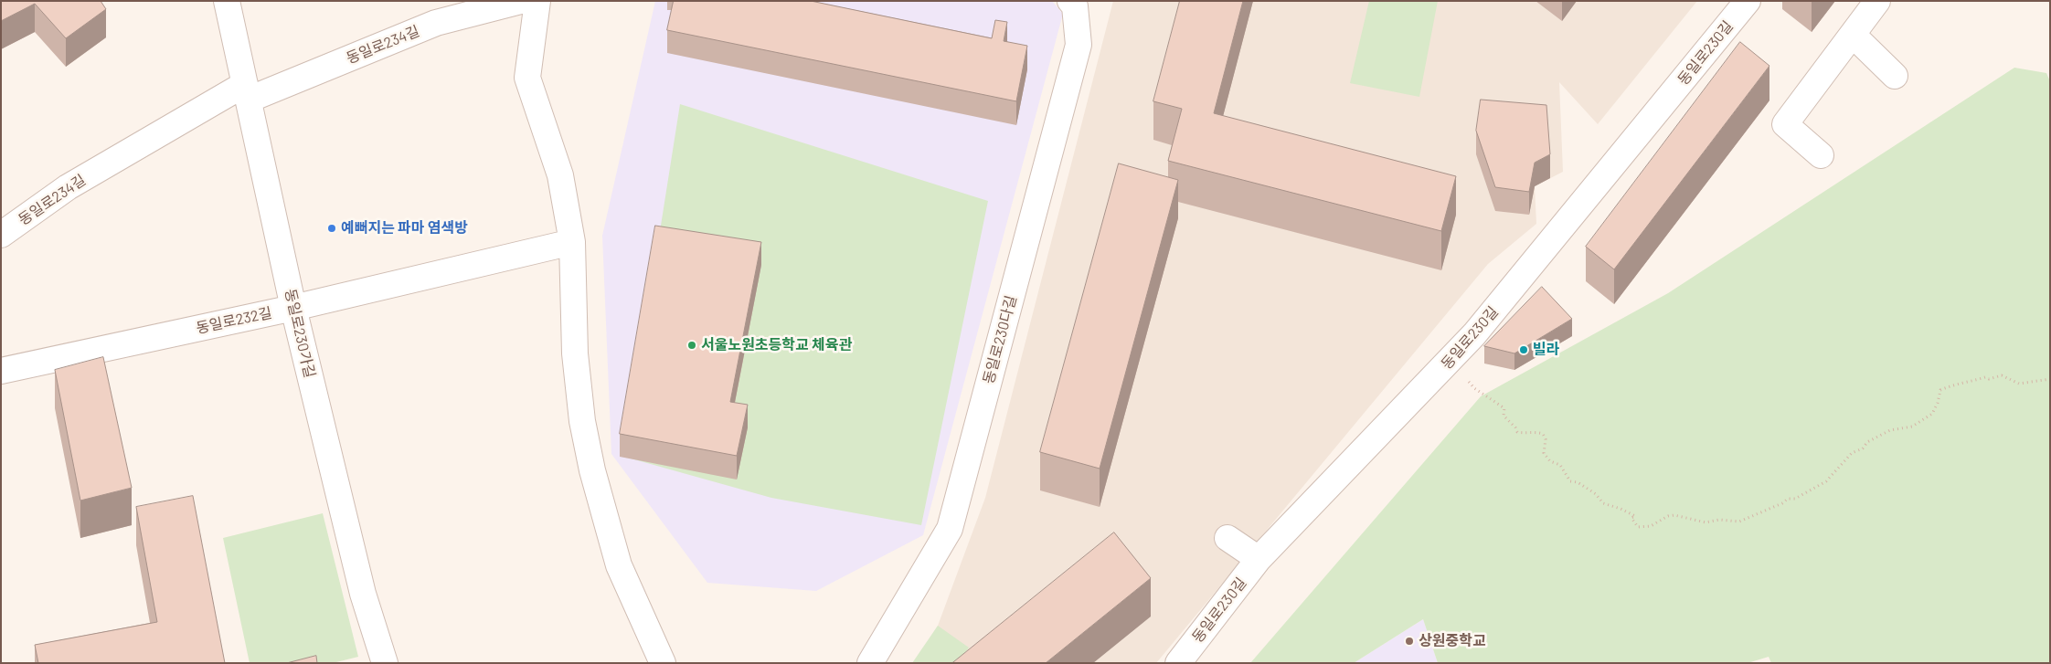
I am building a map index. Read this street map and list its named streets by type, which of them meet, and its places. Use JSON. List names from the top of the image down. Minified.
{"streets":{"street":["동일로234길","동일로230길","동일로232길","동일로230가길","동일로230다길"]},"crossings":[["동일로234길","동일로230가길"],["동일로232길","동일로230가길"]],"places":["예뻐지는 파마 염색방","서울노원초등학교 체육관","빌라","상원중학교"]}
